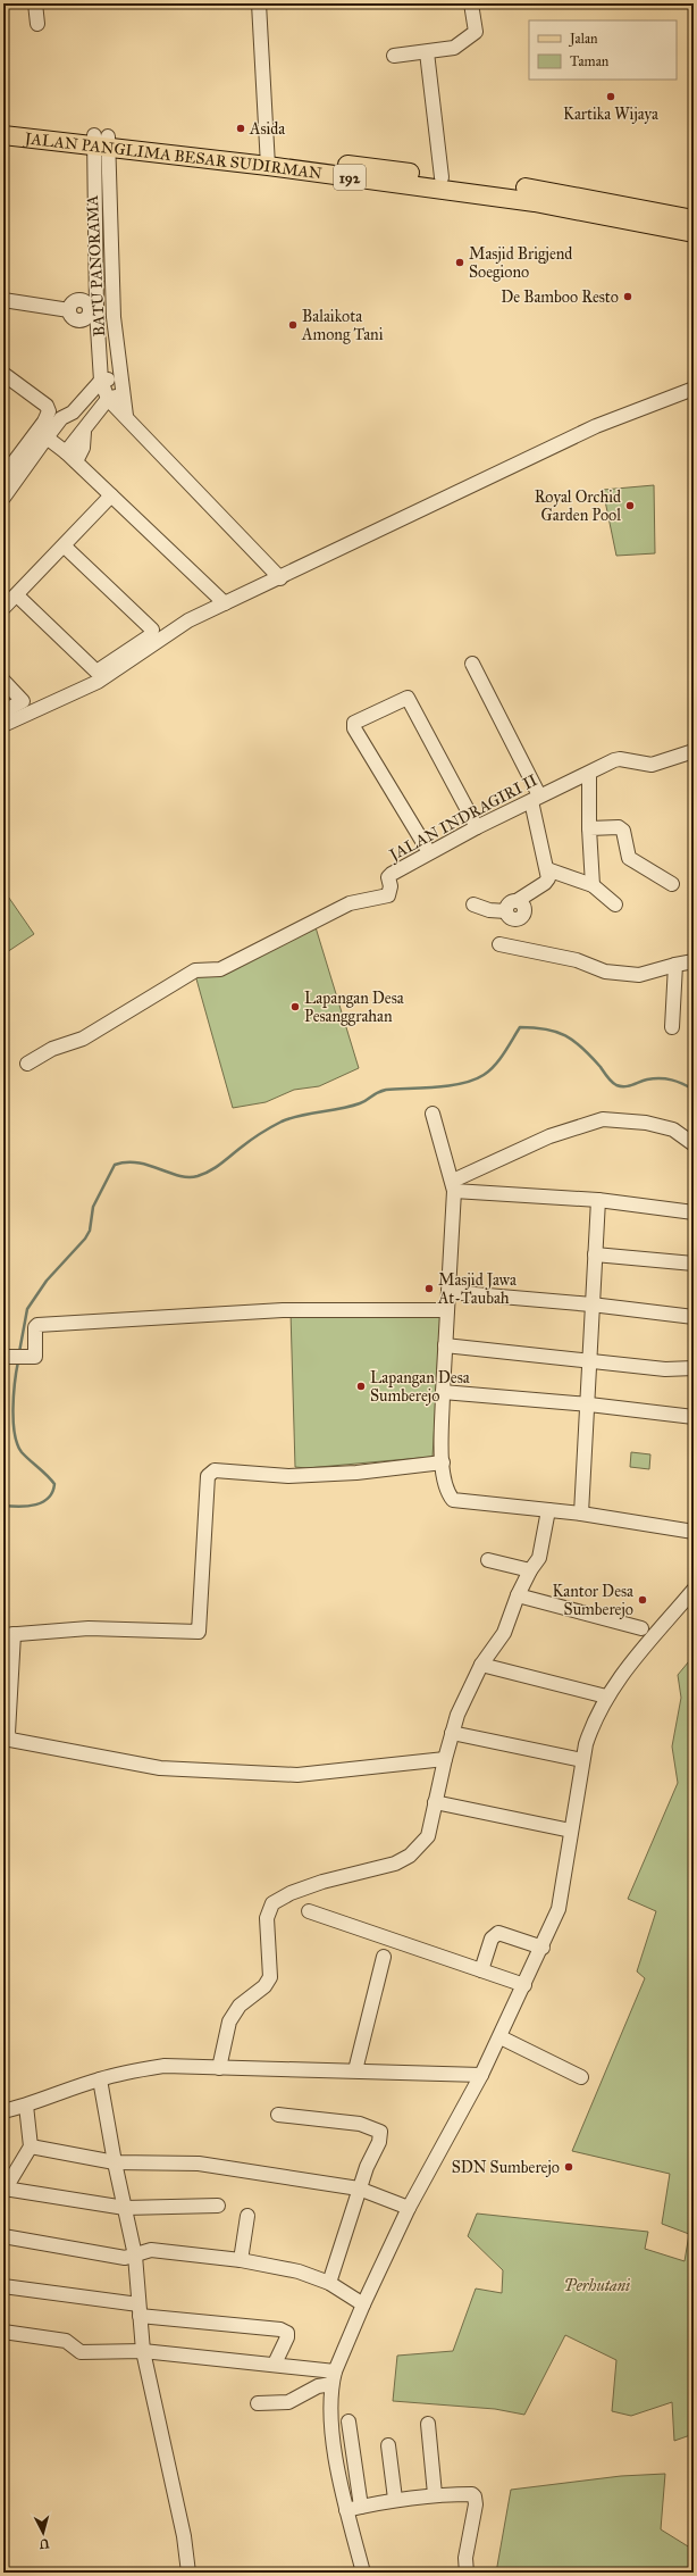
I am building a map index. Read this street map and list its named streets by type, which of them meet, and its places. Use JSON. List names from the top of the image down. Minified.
{"streets":{"main road":["JALAN PANGLIMA BESAR SUDIRMAN","192"],"street":["BATU PANORAMA","JALAN INDRAGIRI II"]},"crossings":[["JALAN PANGLIMA BESAR SUDIRMAN","BATU PANORAMA"]],"parks":["Perhutani"],"places":["Kartika Wijaya","Asida","Masjid Brigjend Soegiono","De Bamboo Resto","Balaikota Among Tani","Royal Orchid Garden Pool","Lapangan Desa Pesanggrahan","Masjid Jawa At-Taubah","Lapangan Desa Sumberejo","Kantor Desa Sumberejo","SDN Sumberejo"],"legend":["Jalan","Taman"],"north":"bottom"}
